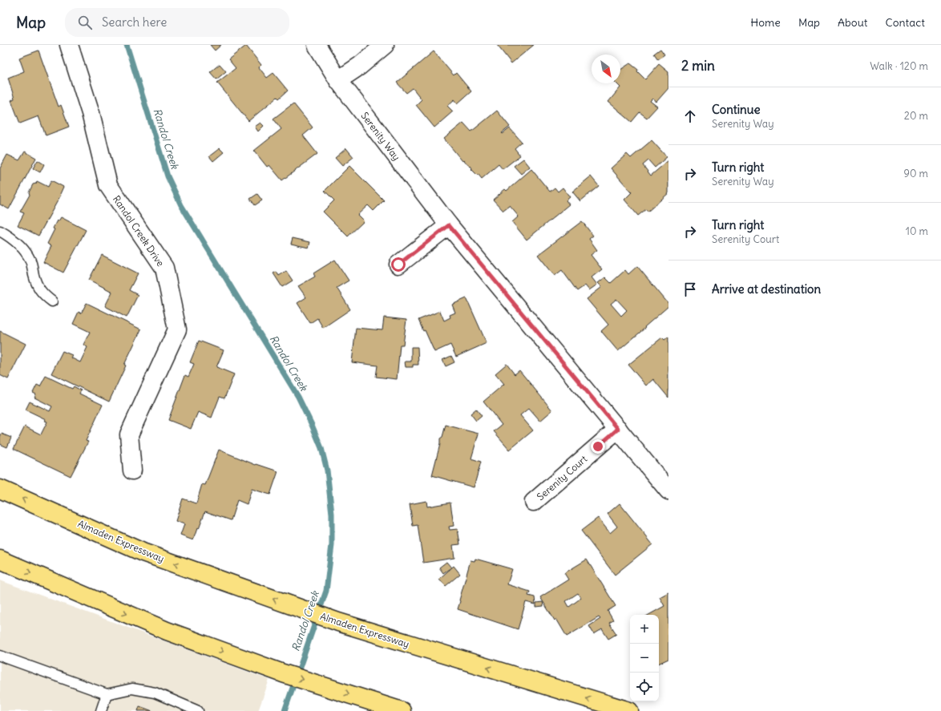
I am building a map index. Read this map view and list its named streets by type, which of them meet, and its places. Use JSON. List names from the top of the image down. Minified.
{"streets":{"main road":["Almaden Expressway"],"street":["Serenity Way","Randol Creek Drive","Serenity Court"]},"crossings":[["Serenity Way","Serenity Court"]],"water":["Randol Creek"],"north":"bottom right","page":{"header":"Map","search":"Search here","nav":["Home","Map","About","Contact"],"heading":["2 min","Walk · 120 m"],"list":[["Continue","Serenity Way","20 m"],["Turn right","Serenity Way","90 m"],["Turn right","Serenity Court","10 m"],"Arrive at destination"],"map_buttons":["+","−"]}}
